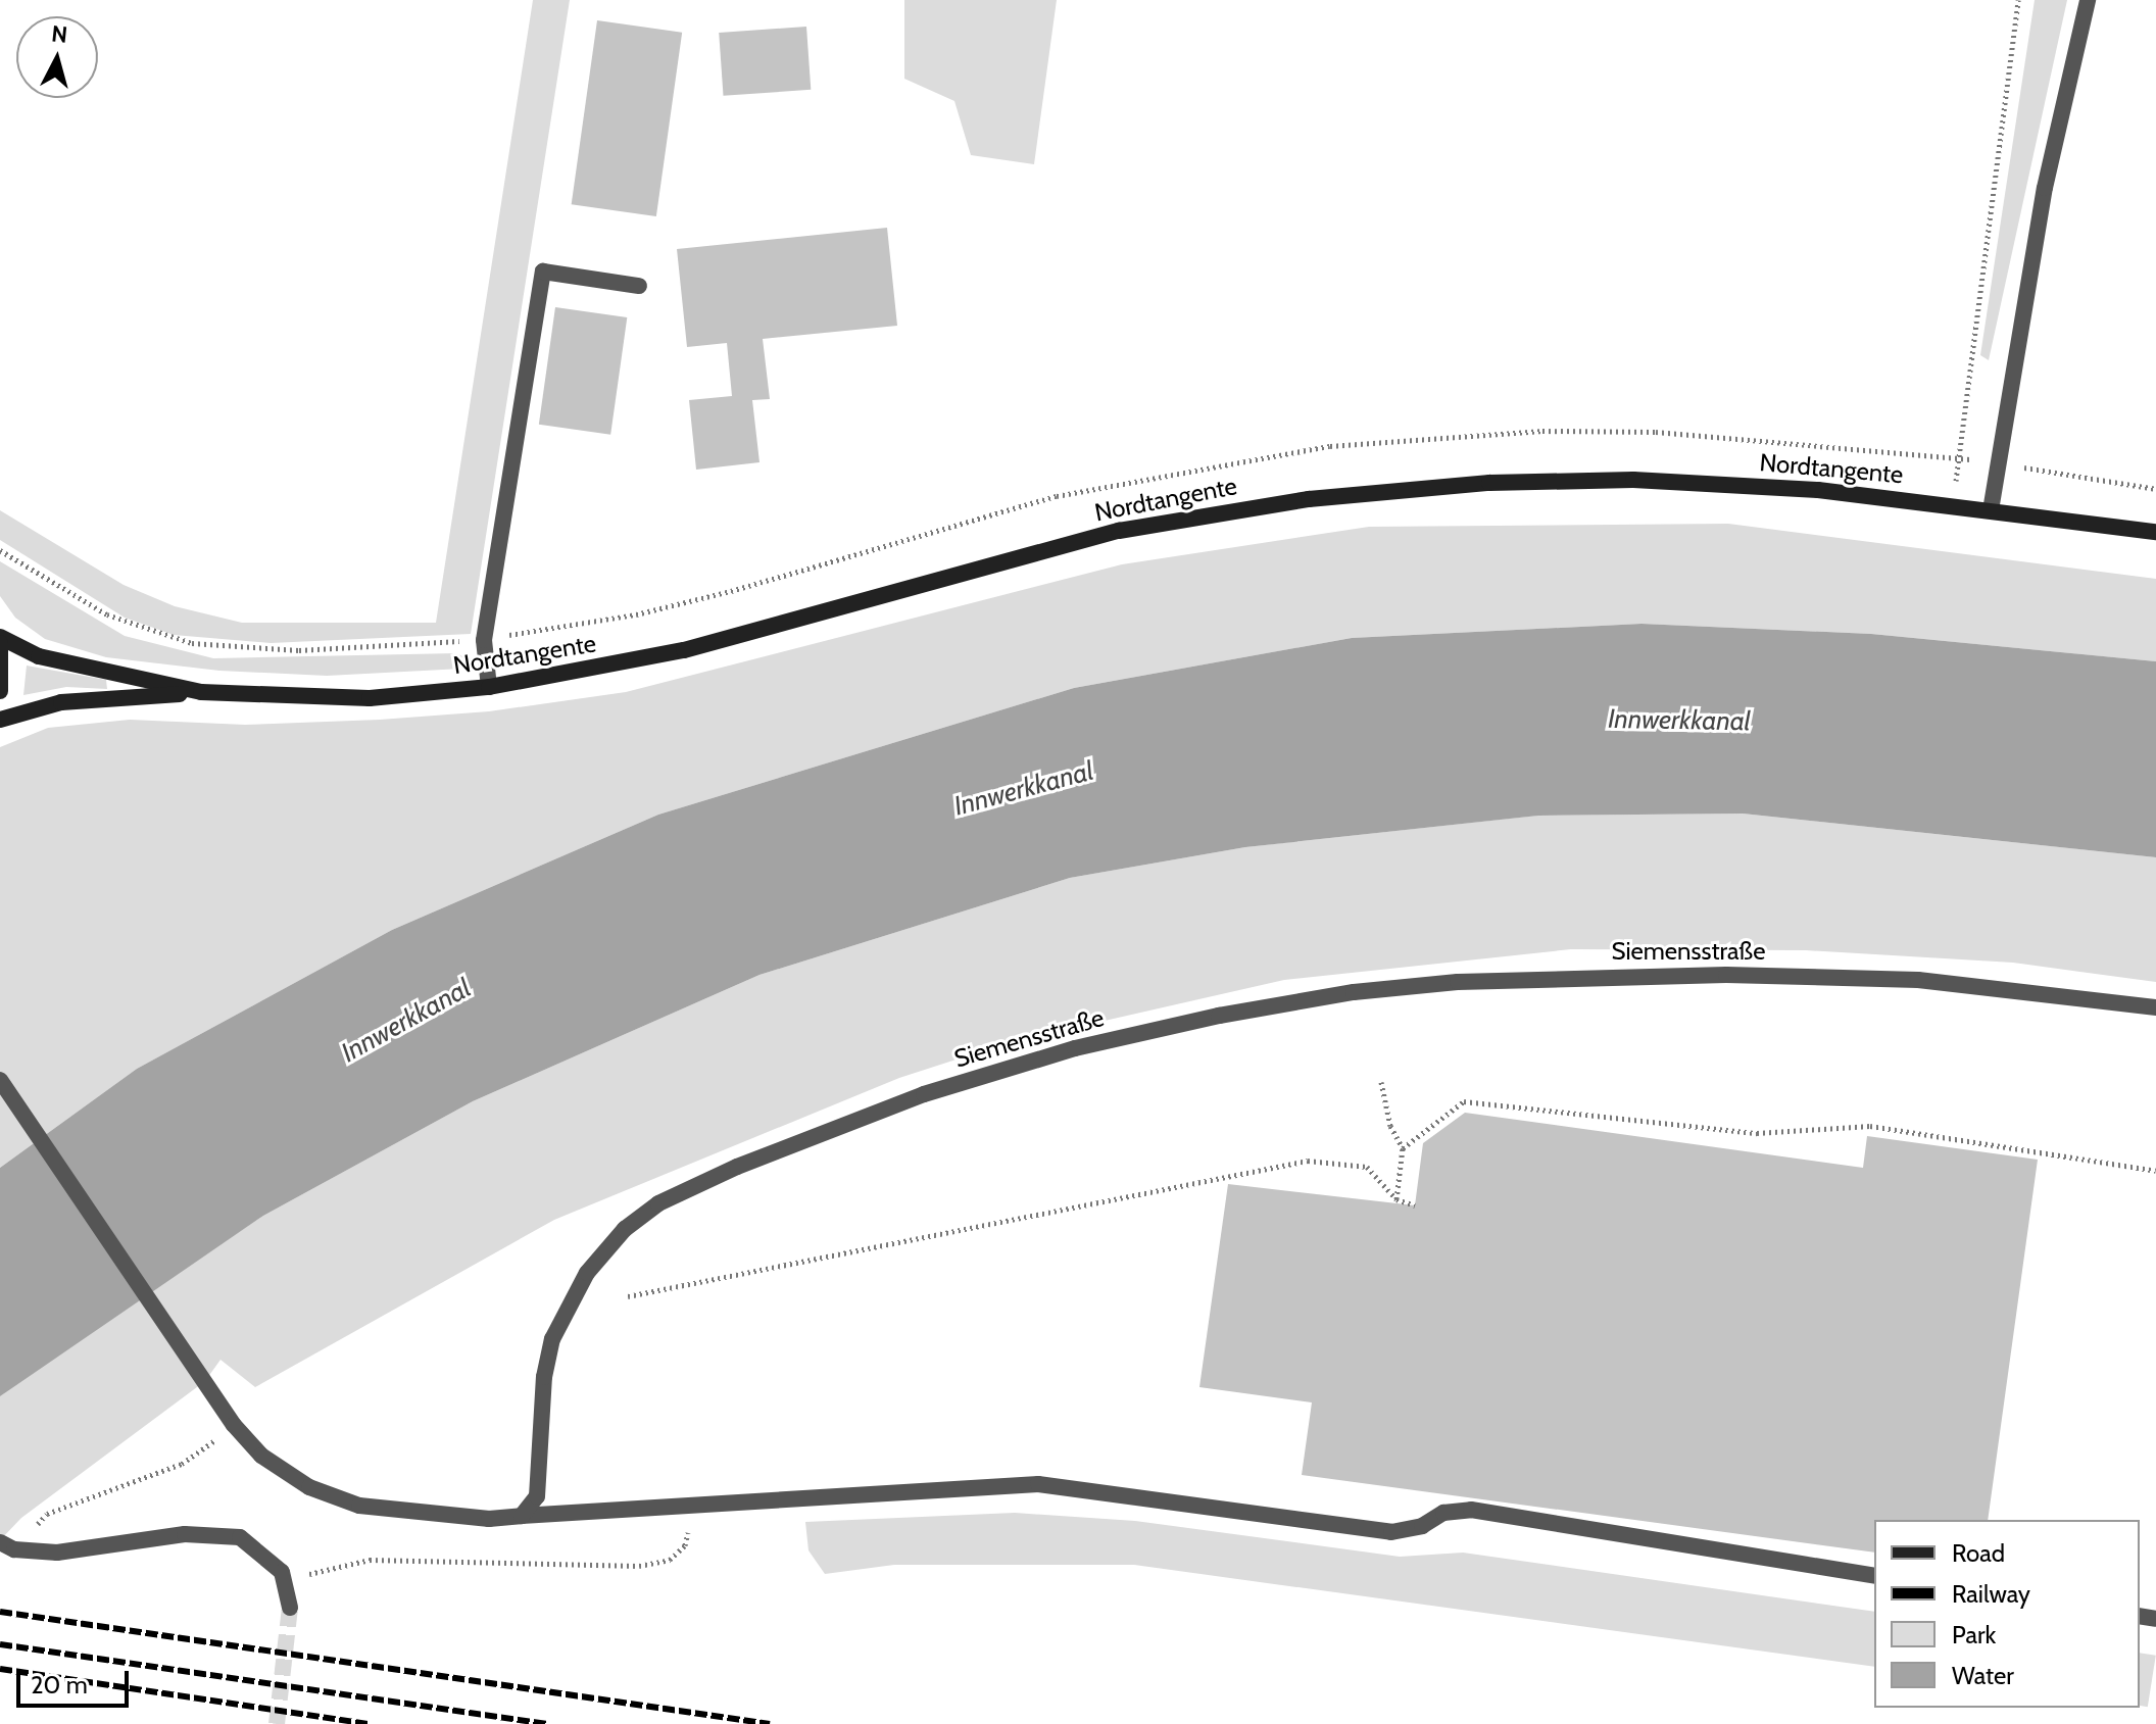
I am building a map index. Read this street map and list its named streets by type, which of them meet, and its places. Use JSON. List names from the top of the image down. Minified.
{"streets":{"main road":["Nordtangente"],"street":["Siemensstraße"]},"water":["Innwerkkanal"],"legend":["Road","Railway","Park","Water"],"scale_bar":"20 m","north":"top"}
